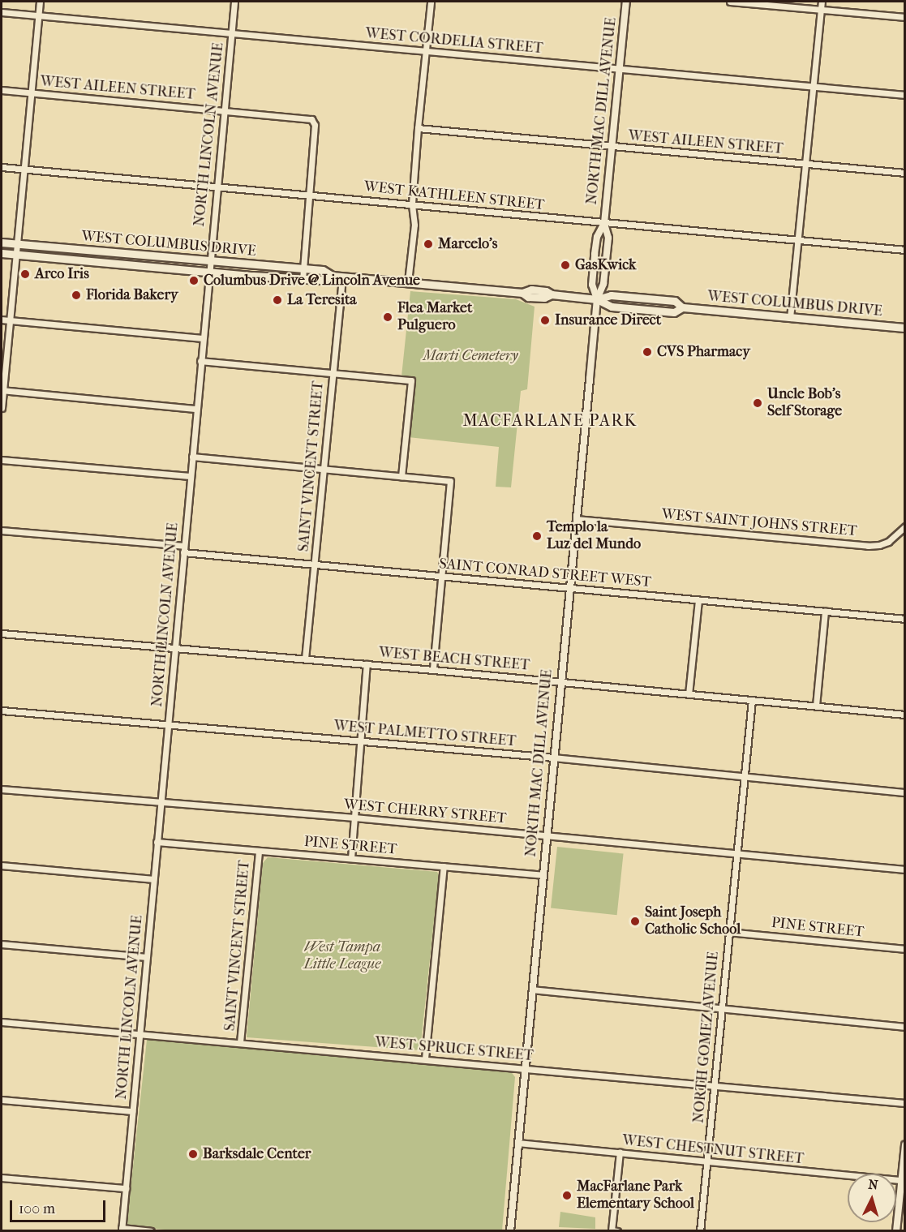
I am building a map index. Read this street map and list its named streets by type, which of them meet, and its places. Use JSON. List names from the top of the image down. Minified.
{"streets":{"main road":["WEST COLUMBUS DRIVE"],"street":["WEST CORDELIA STREET","WEST AILEEN STREET","NORTH MAC DILL AVENUE","NORTH LINCOLN AVENUE","WEST KATHLEEN STREET","SAINT VINCENT STREET","WEST SAINT JOHNS STREET","SAINT CONRAD STREET WEST","WEST BEACH STREET","WEST PALMETTO STREET","WEST CHERRY STREET","PINE STREET","NORTH GOMEZ AVENUE","WEST SPRUCE STREET","WEST CHESTNUT STREET"]},"crossings":[["WEST CORDELIA STREET","NORTH MAC DILL AVENUE"],["WEST CORDELIA STREET","NORTH LINCOLN AVENUE"],["WEST AILEEN STREET","NORTH MAC DILL AVENUE"],["WEST AILEEN STREET","NORTH LINCOLN AVENUE"],["WEST AILEEN STREET","WEST KATHLEEN STREET"],["NORTH MAC DILL AVENUE","WEST KATHLEEN STREET"],["NORTH MAC DILL AVENUE","WEST COLUMBUS DRIVE"],["NORTH MAC DILL AVENUE","WEST SAINT JOHNS STREET"],["NORTH MAC DILL AVENUE","SAINT CONRAD STREET WEST"],["NORTH MAC DILL AVENUE","WEST BEACH STREET"],["NORTH MAC DILL AVENUE","WEST PALMETTO STREET"],["NORTH MAC DILL AVENUE","WEST CHERRY STREET"],["NORTH MAC DILL AVENUE","PINE STREET"],["NORTH MAC DILL AVENUE","WEST SPRUCE STREET"],["NORTH MAC DILL AVENUE","WEST CHESTNUT STREET"],["NORTH LINCOLN AVENUE","WEST KATHLEEN STREET"],["NORTH LINCOLN AVENUE","WEST COLUMBUS DRIVE"],["NORTH LINCOLN AVENUE","SAINT CONRAD STREET WEST"],["NORTH LINCOLN AVENUE","WEST BEACH STREET"],["NORTH LINCOLN AVENUE","WEST PALMETTO STREET"],["NORTH LINCOLN AVENUE","WEST CHERRY STREET"],["NORTH LINCOLN AVENUE","PINE STREET"],["NORTH LINCOLN AVENUE","WEST SPRUCE STREET"],["WEST COLUMBUS DRIVE","SAINT VINCENT STREET"],["SAINT VINCENT STREET","SAINT CONRAD STREET WEST"],["SAINT VINCENT STREET","WEST BEACH STREET"],["SAINT VINCENT STREET","PINE STREET"],["SAINT VINCENT STREET","WEST SPRUCE STREET"],["WEST BEACH STREET","NORTH GOMEZ AVENUE"],["WEST PALMETTO STREET","NORTH GOMEZ AVENUE"],["WEST CHERRY STREET","NORTH GOMEZ AVENUE"],["PINE STREET","NORTH GOMEZ AVENUE"],["NORTH GOMEZ AVENUE","WEST SPRUCE STREET"],["NORTH GOMEZ AVENUE","WEST CHESTNUT STREET"]],"districts":["MACFARLANE PARK"],"parks":["Marti Cemetery","West Tampa Little League"],"places":["Marcelo's","GasKwick","Arco Iris","Columbus Drive @ Lincoln Avenue","Florida Bakery","La Teresita","Flea Market Pulguero","Insurance Direct","CVS Pharmacy","Uncle Bob's Self Storage","Templo la Luz del Mundo","Saint Joseph Catholic School","Barksdale Center","MacFarlane Park Elementary School"],"scale_bar":"100 m","north":"top"}
